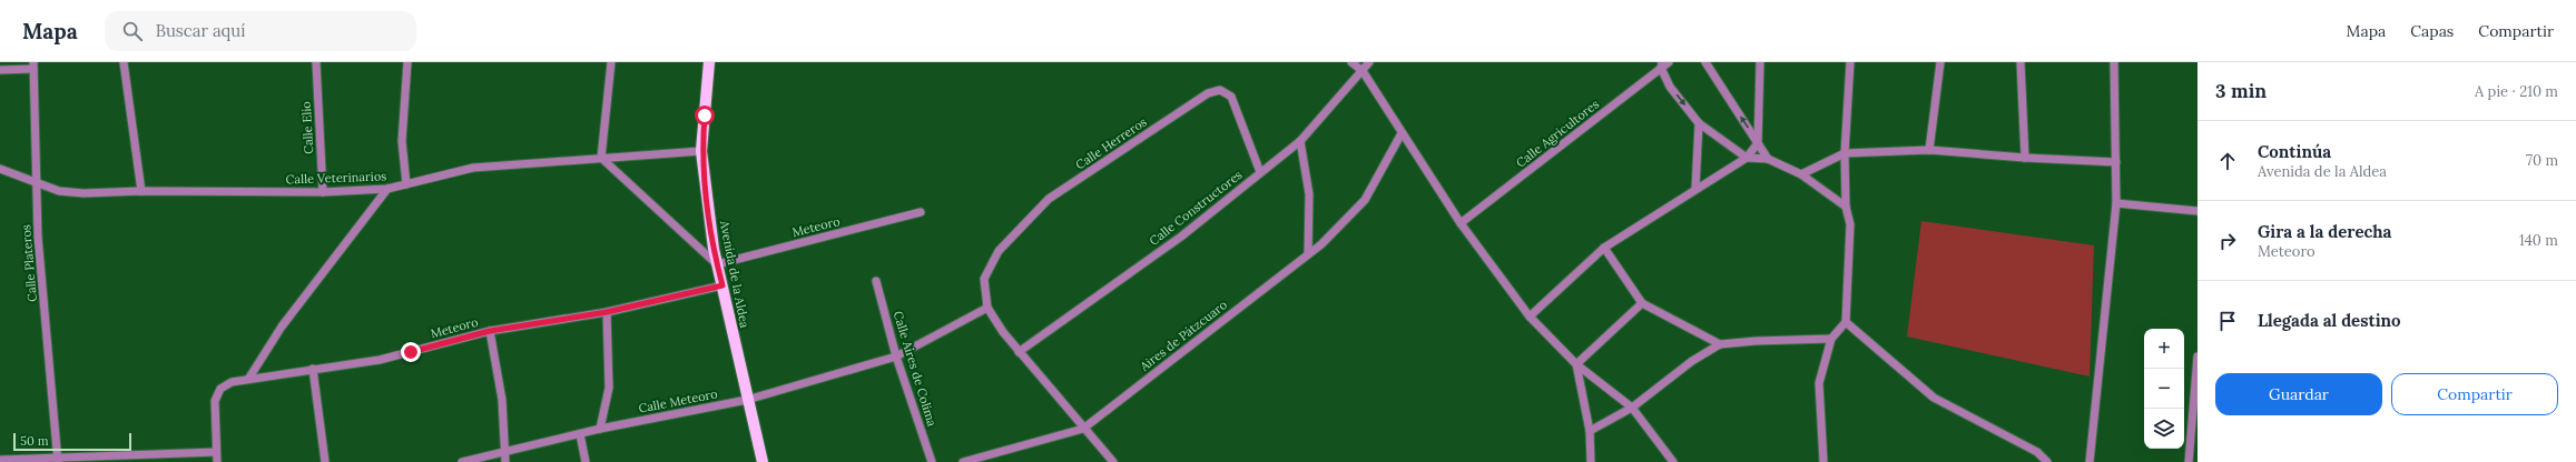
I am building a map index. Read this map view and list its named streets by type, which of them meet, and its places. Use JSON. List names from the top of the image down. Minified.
{"streets":{"main road":["Avenida de la Aldea"],"street":["Calle Elio","Calle Agricultores","Calle Herreros","Calle Veterinarios","Calle Constructores","Meteoro","Calle Plateros","Aires de Pátzcuaro","Calle Aires de Colima","Calle Meteoro"]},"crossings":[["Calle Elio","Calle Veterinarios"],["Calle Herreros","Calle Constructores"],["Calle Herreros","Calle Meteoro"],["Calle Veterinarios","Calle Plateros"],["Calle Veterinarios","Avenida de la Aldea"],["Meteoro","Avenida de la Aldea"],["Avenida de la Aldea","Calle Meteoro"],["Calle Aires de Colima","Calle Meteoro"]],"scale_bar":"50 m","page":{"header":"Mapa","search":"Buscar aquí","nav":["Mapa","Capas","Compartir"],"heading":["3 min","A pie · 210 m"],"list":[["Continúa","Avenida de la Aldea","70 m"],["Gira a la derecha","Meteoro","140 m"],"Llegada al destino"],"map_buttons":["+","−"],"buttons":["Guardar","Compartir"],"scale":"50 m"}}
